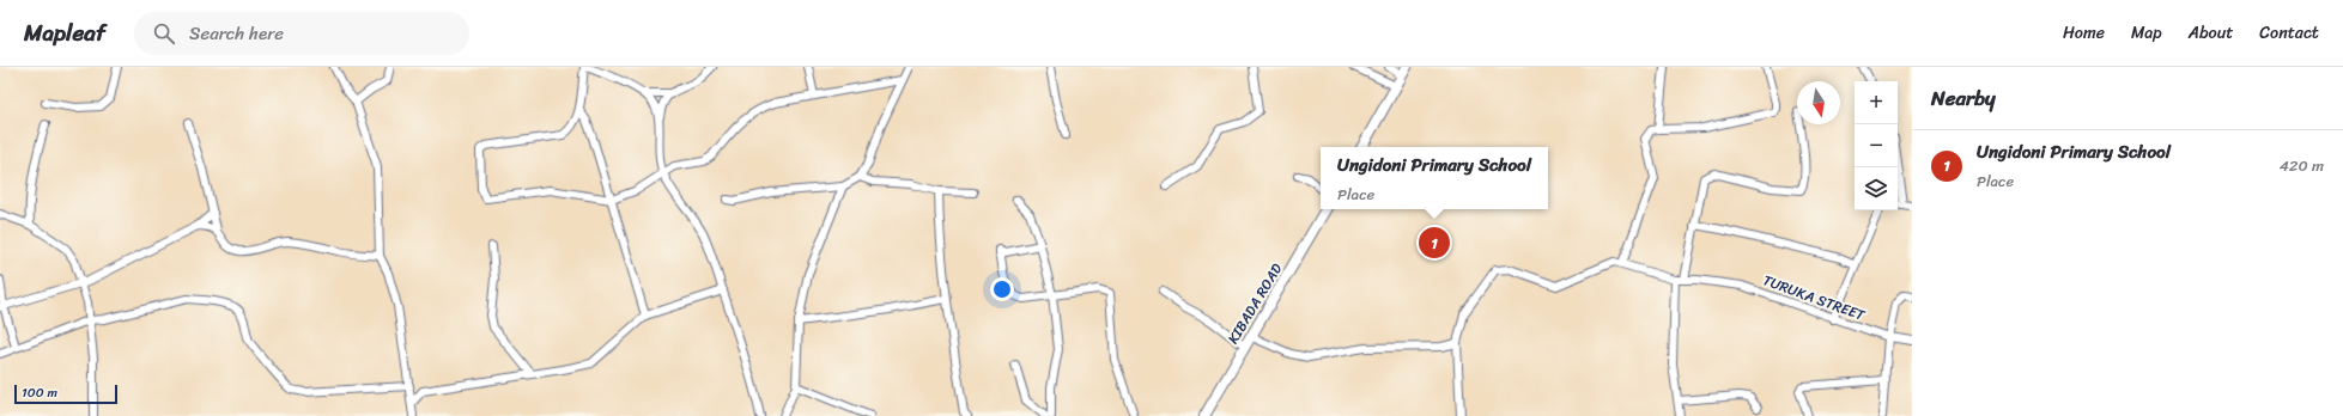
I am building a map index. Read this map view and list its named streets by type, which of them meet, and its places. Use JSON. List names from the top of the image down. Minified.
{"streets":{"main road":["KIBADA ROAD"],"street":["TURUKA STREET"]},"scale_bar":"100 m","north":"bottom","page":{"header":"Mapleaf","search":"Search here","nav":["Home","Map","About","Contact"],"heading":"Nearby","map_buttons":["+","−"],"list":[{"mark":"1","name":"Ungidoni Primary School","note":"Place","value":"420 m"}],"popup":["Ungidoni Primary School","Place"],"pins":"1","scale":"100 m"}}
